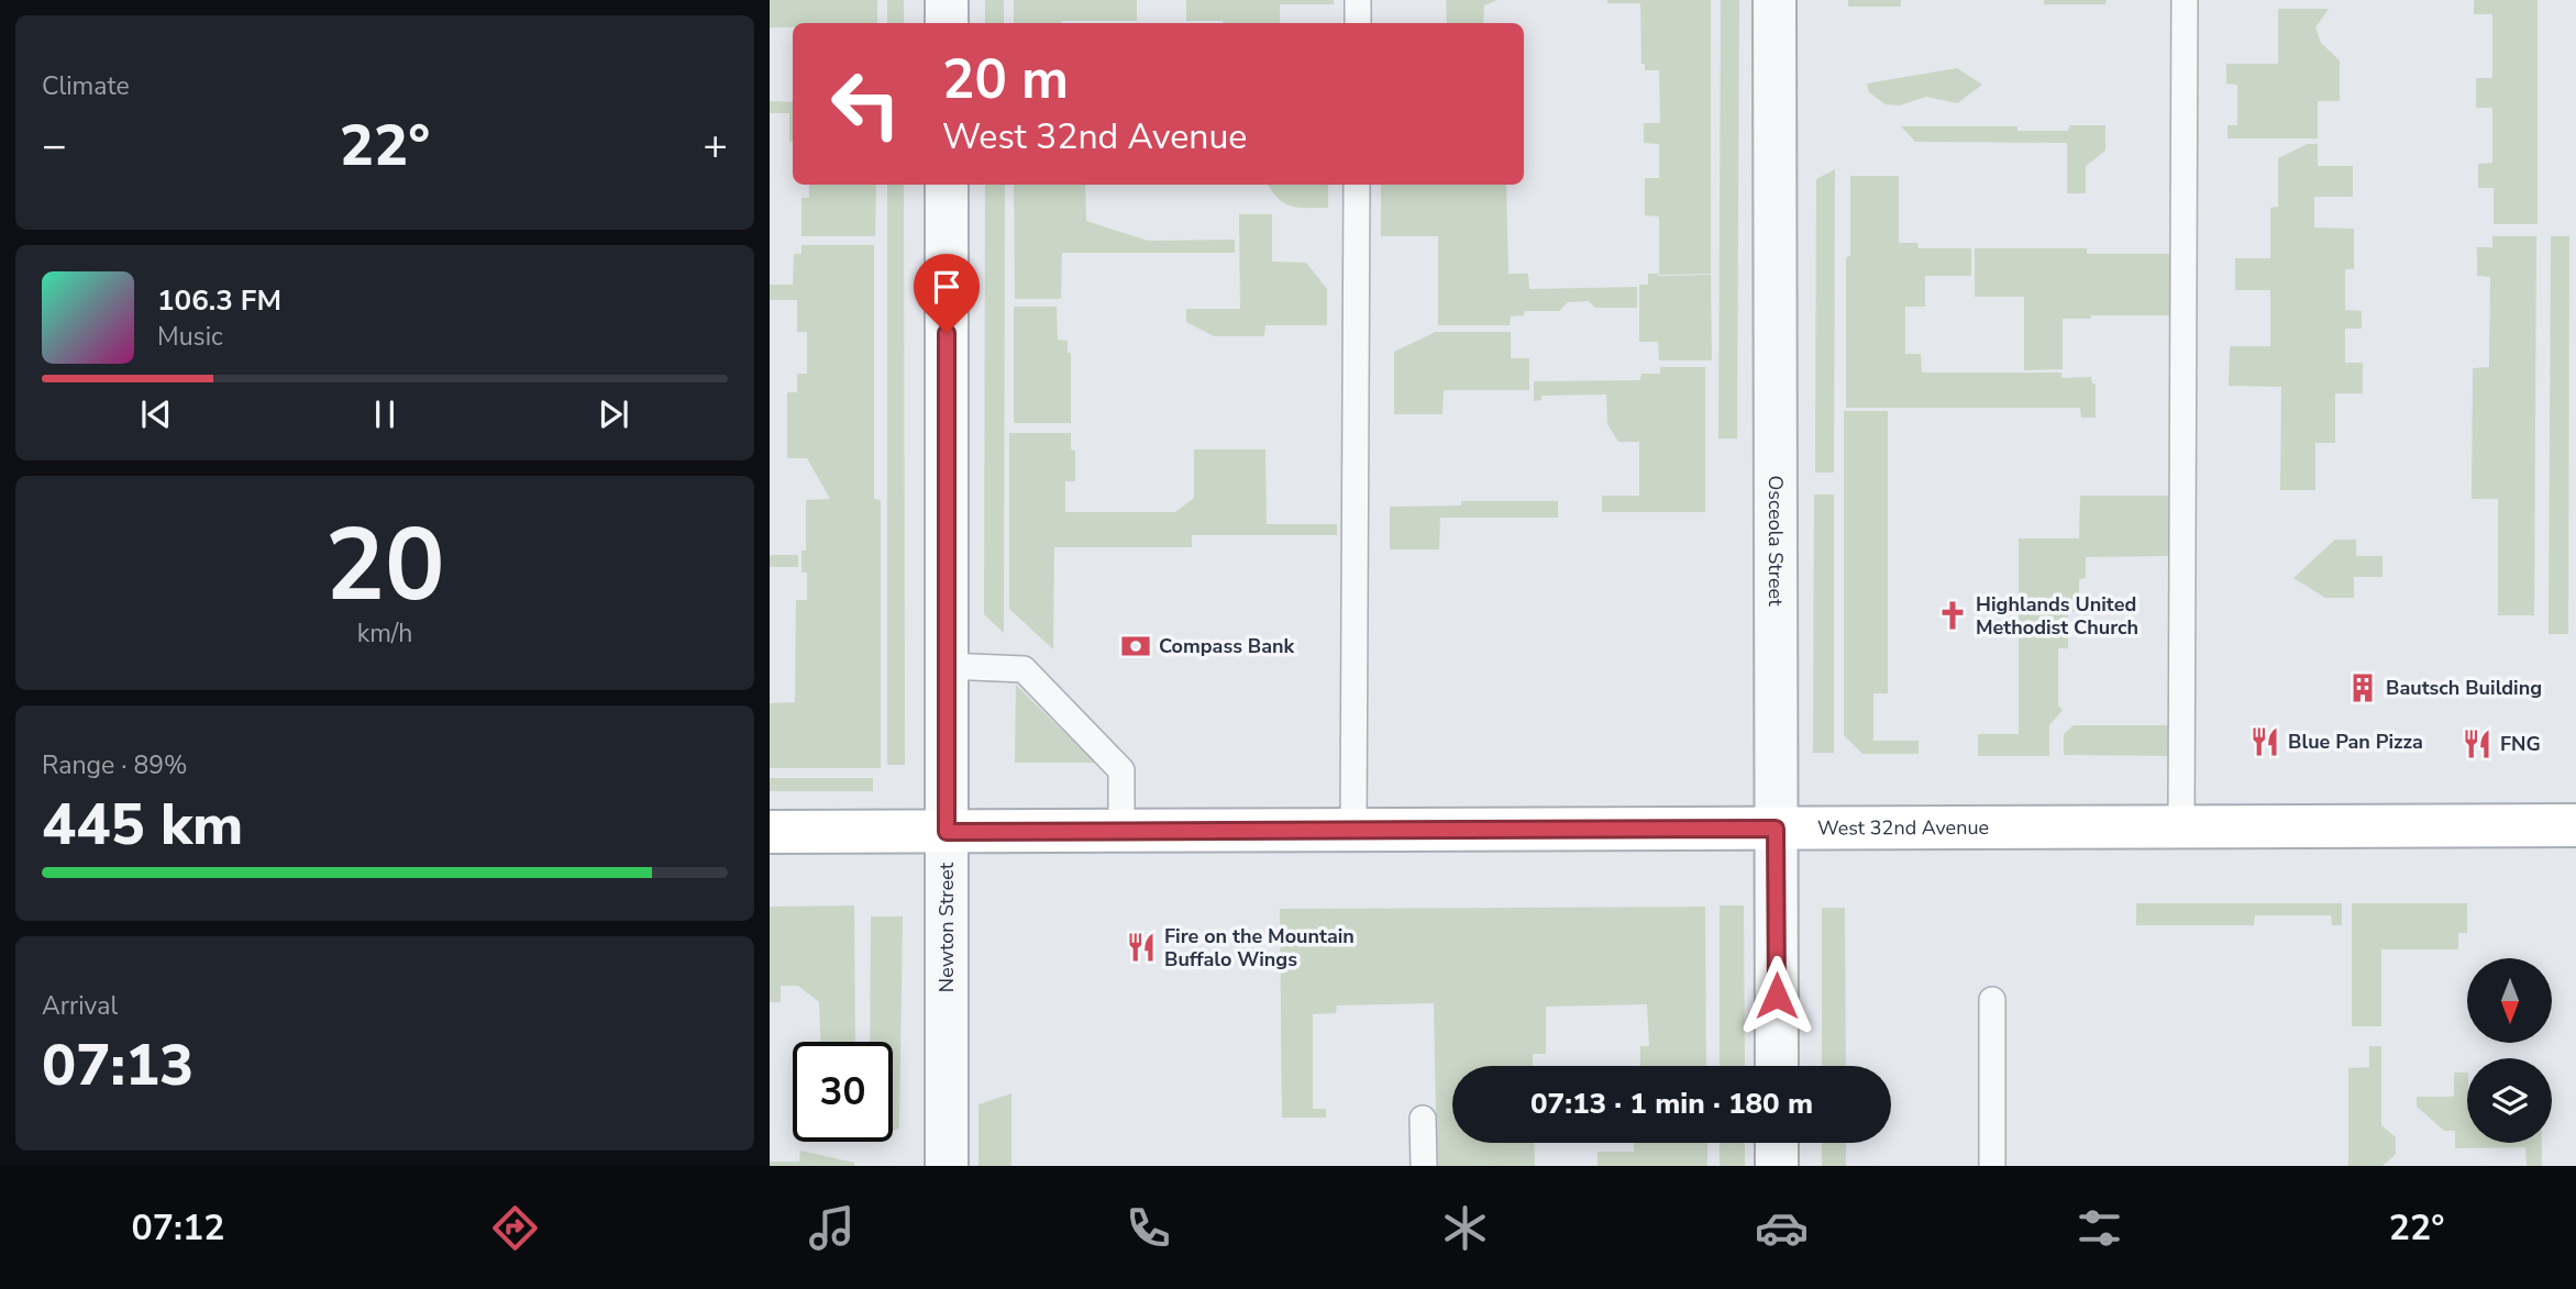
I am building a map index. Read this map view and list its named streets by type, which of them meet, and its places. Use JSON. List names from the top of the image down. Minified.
{"streets":{"street":["Osceola Street","West 32nd Avenue","Newton Street"]},"crossings":[["Osceola Street","West 32nd Avenue"],["West 32nd Avenue","Newton Street"]],"places":{"church":["Highlands United Methodist Church"],"bank":["Compass Bank"],"building":["Bautsch Building"],"restaurant":["Blue Pan Pizza","FNG","Fire on the Mountain Buffalo Wings"]},"north":"bottom","page":{"tile":["Climate",["20","km/h"],["Range · 89%","445 km"],["Arrival","07:13"]],"turn":["20 m","West 32nd Avenue"],"heat":["−","22°","+"],"song":["106.3 FM","Music"],"limit":"30","trip":"07:13 · 1 min · 180 m","tabs":["07:12","22°"]}}
